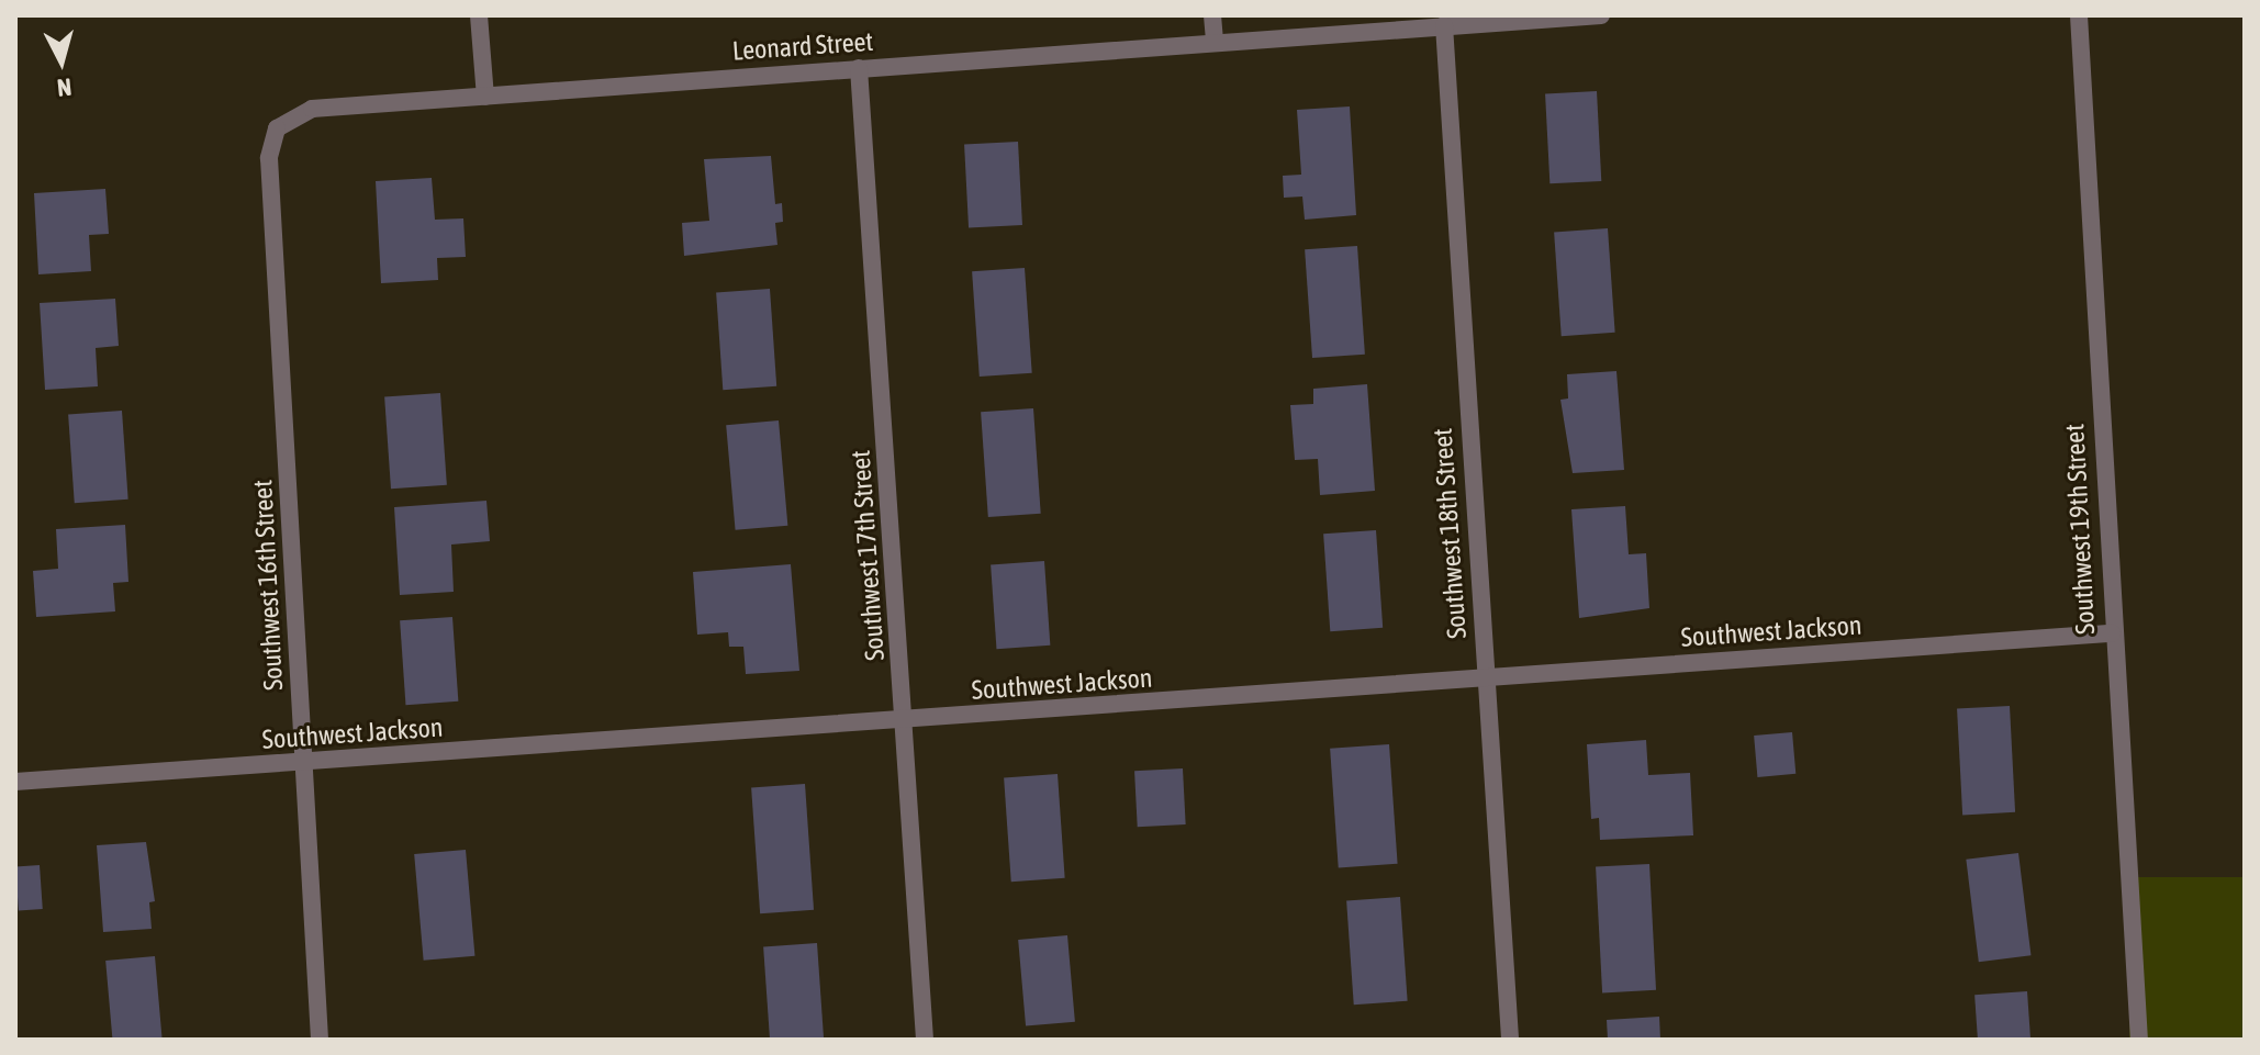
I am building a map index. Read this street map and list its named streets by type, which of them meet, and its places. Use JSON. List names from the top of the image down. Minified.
{"streets":{"street":["Leonard Street","Southwest 19th Street","Southwest 18th Street","Southwest 17th Street","Southwest 16th Street","Southwest Jackson"]},"crossings":[["Leonard Street","Southwest 18th Street"],["Leonard Street","Southwest 17th Street"],["Leonard Street","Southwest 16th Street"],["Southwest 19th Street","Southwest Jackson"],["Southwest 18th Street","Southwest Jackson"],["Southwest 17th Street","Southwest Jackson"],["Southwest 16th Street","Southwest Jackson"]],"north":"bottom"}
